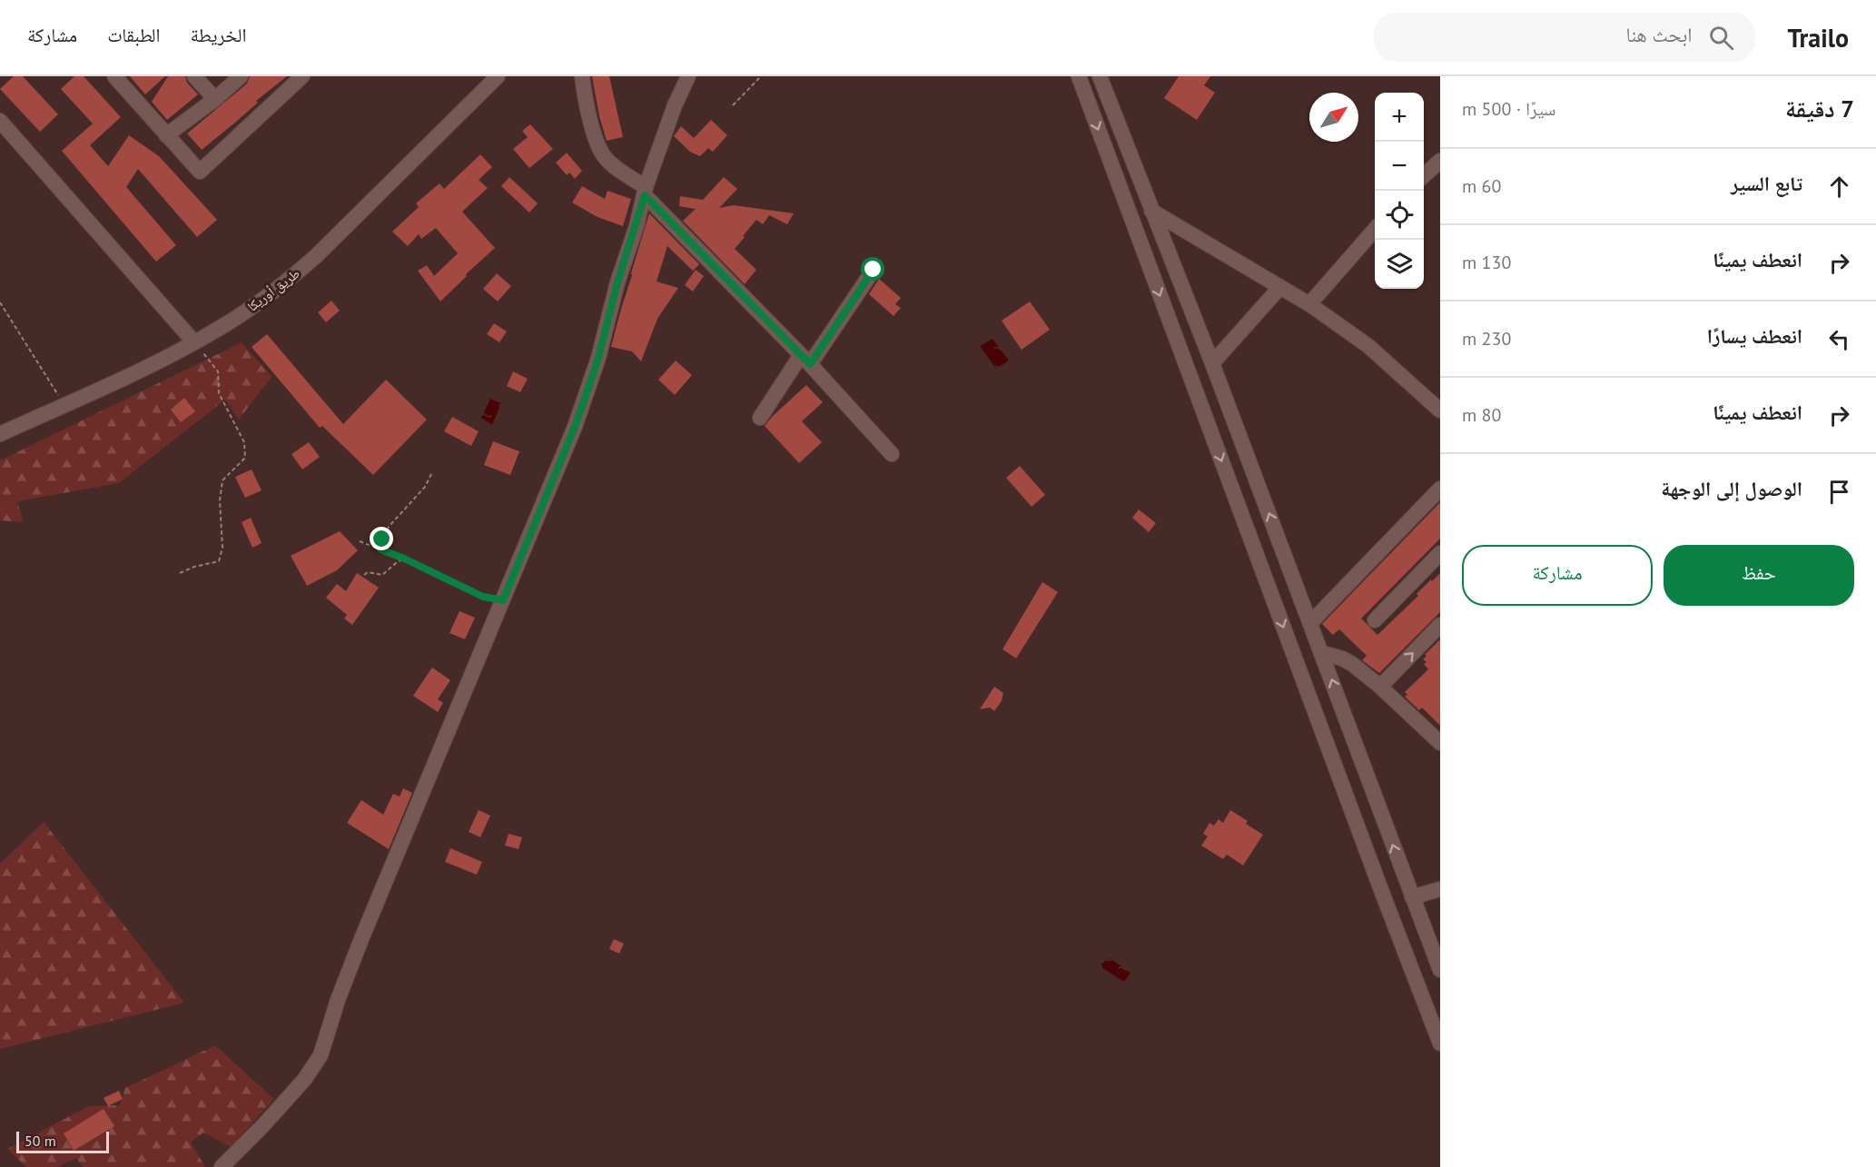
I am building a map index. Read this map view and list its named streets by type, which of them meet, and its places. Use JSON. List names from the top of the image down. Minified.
{"streets":{"street":["طريق أوريكا"]},"scale_bar":"50 m","north":"top right","page":{"header":"Trailo","search":"ابحث هنا","nav":["الخريطة","الطبقات","مشاركة"],"heading":["7 دقيقة","سيرًا · 500 m"],"map_buttons":["+","−"],"list":[["تابع السير","60 m"],["انعطف يمينًا","130 m"],["انعطف يسارًا","230 m"],["انعطف يمينًا","80 m"],"الوصول إلى الوجهة"],"buttons":["حفظ","مشاركة"],"scale":"50 m"}}
